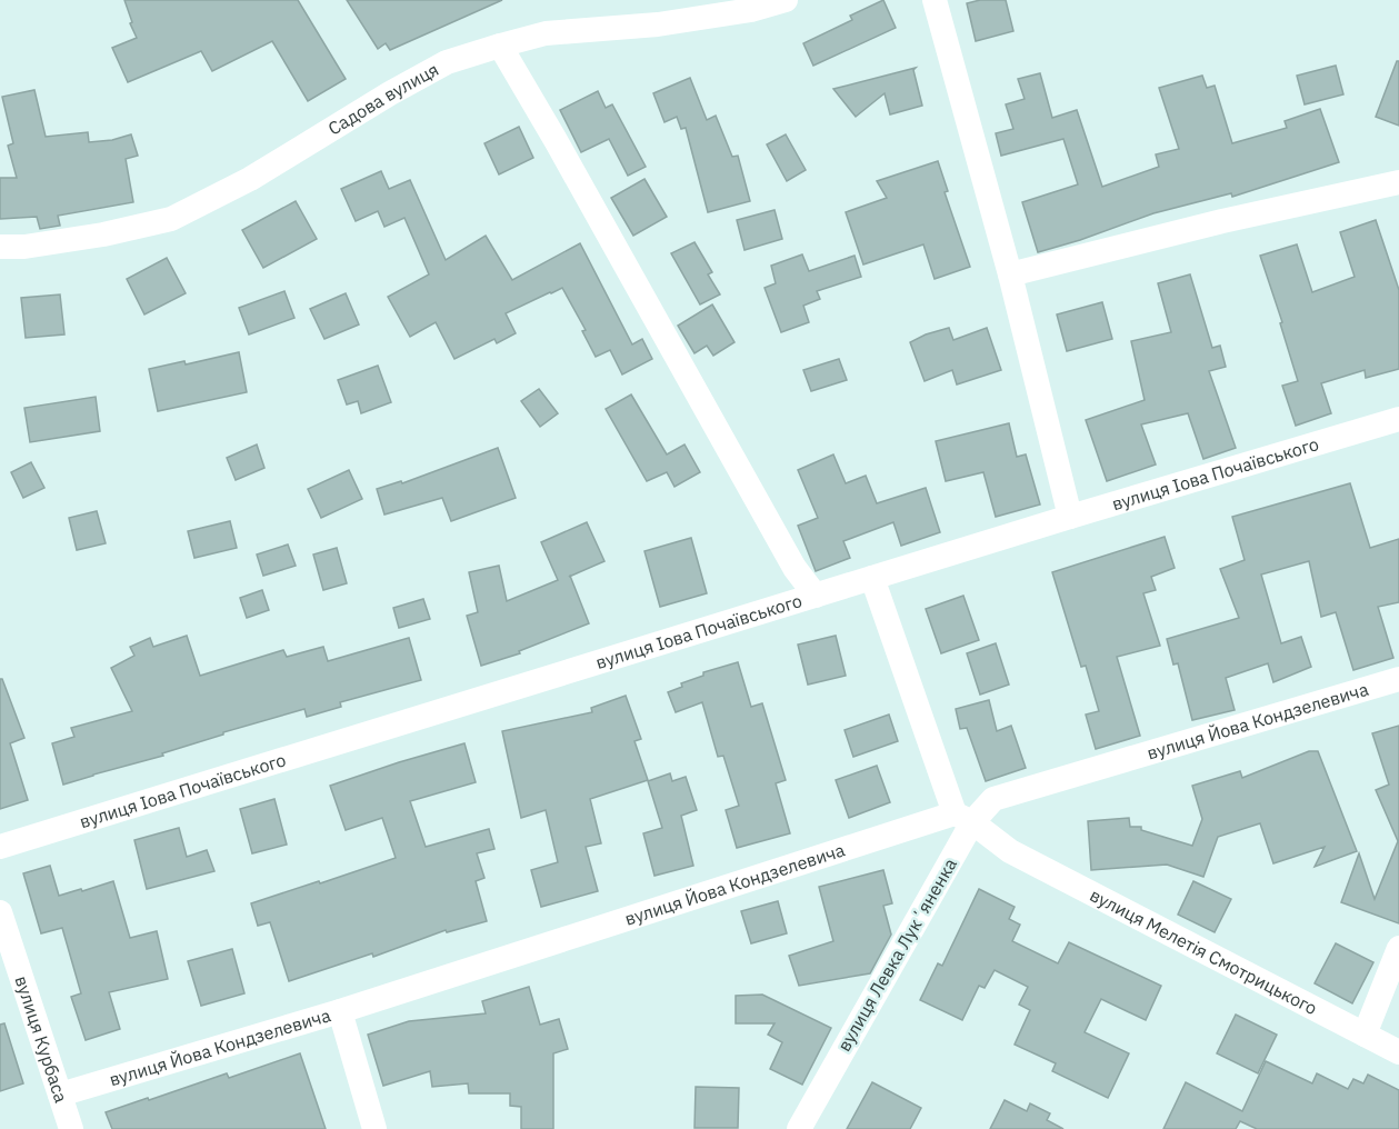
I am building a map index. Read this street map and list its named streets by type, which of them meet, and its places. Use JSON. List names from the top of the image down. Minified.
{"streets":{"street":["Садова вулиця","вулиця Іова Почаївського","вулиця Йова Кондзелевича","вулиця Мелетія Смотрицького","вулиця Левка Лукʼяненка","вулиця Курбаса"]},"crossings":[["вулиця Йова Кондзелевича","вулиця Мелетія Смотрицького"],["вулиця Йова Кондзелевича","вулиця Левка Лукʼяненка"],["вулиця Йова Кондзелевича","вулиця Курбаса"],["вулиця Мелетія Смотрицького","вулиця Левка Лукʼяненка"]]}
